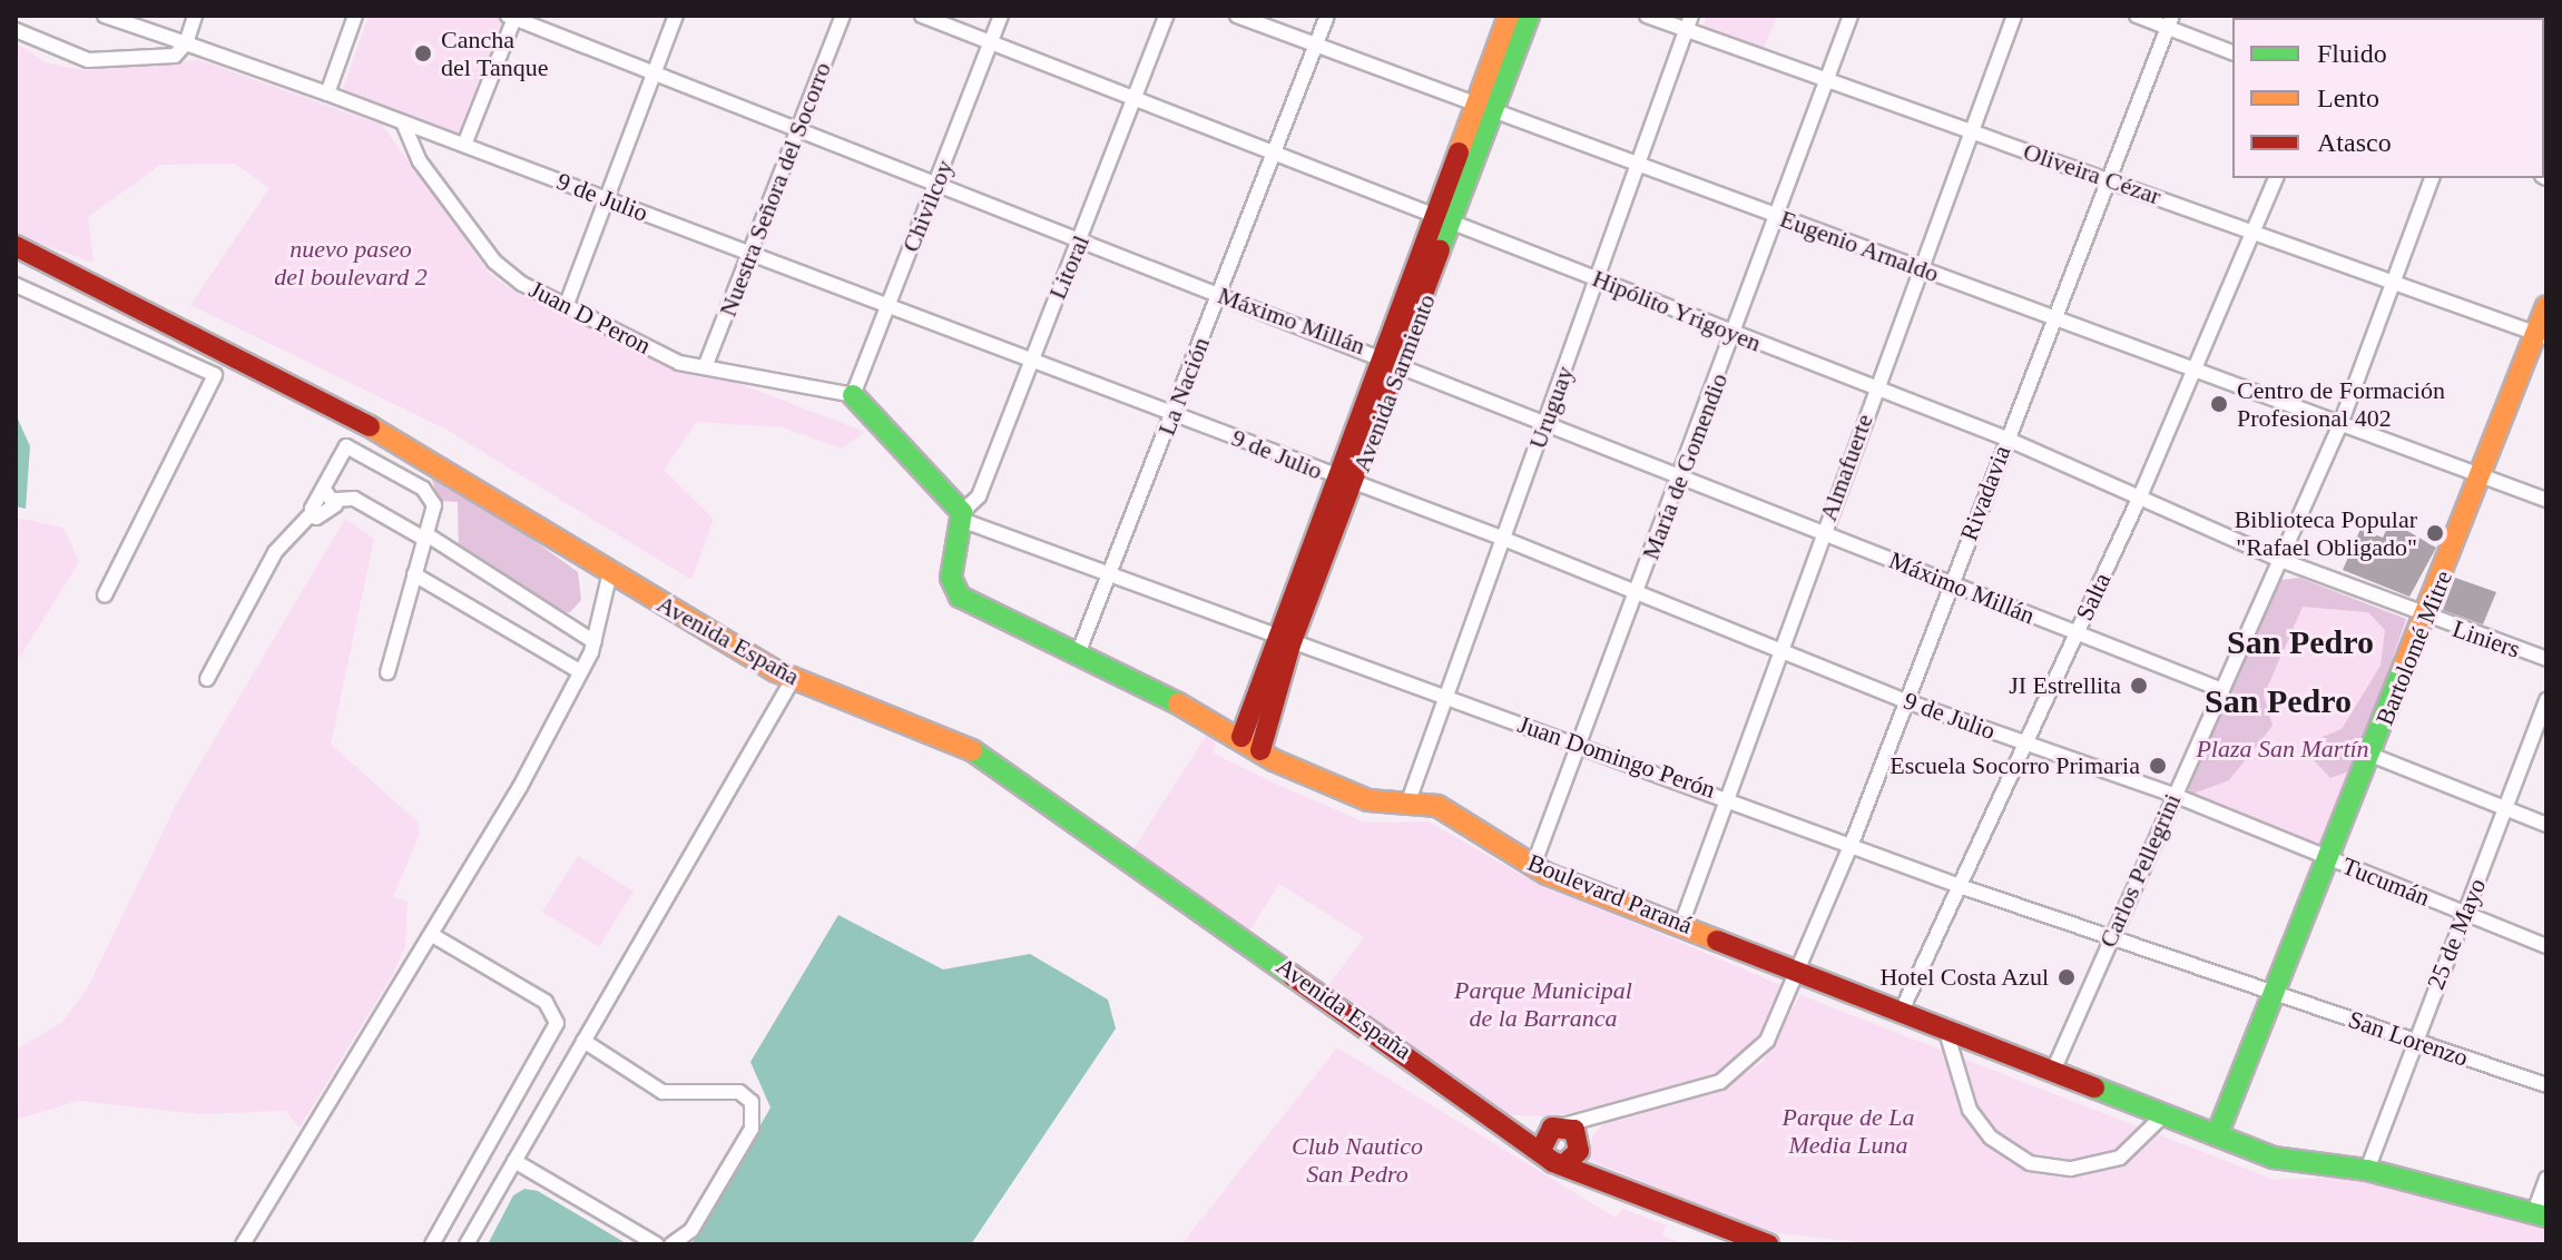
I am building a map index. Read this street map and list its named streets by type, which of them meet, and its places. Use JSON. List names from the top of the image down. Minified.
{"streets":{"main road":["Avenida Sarmiento","Avenida España","Bartolomé Mitre","Boulevard Paraná"],"street":["Oliveira Cézar","Nuestra Señora del Socorro","9 de Julio","Chivilcoy","Eugenio Arnaldo","Litoral","Hipólito Yrigoyen","Juan D Peron","Máximo Millán","La Nación","Uruguay","María de Gomendio","Almafuerte","Rivadavia","Salta","Liniers","Juan Domingo Perón","Carlos Pellegrini","Tucumán","25 de Mayo","San Lorenzo"]},"crossings":[["Oliveira Cézar","Uruguay"],["Oliveira Cézar","María de Gomendio"],["Oliveira Cézar","Almafuerte"],["Oliveira Cézar","Rivadavia"],["Oliveira Cézar","Salta"],["Oliveira Cézar","Bartolomé Mitre"],["Oliveira Cézar","Carlos Pellegrini"],["Nuestra Señora del Socorro","9 de Julio"],["Nuestra Señora del Socorro","Juan D Peron"],["Nuestra Señora del Socorro","Máximo Millán"],["9 de Julio","Chivilcoy"],["9 de Julio","Litoral"],["9 de Julio","Juan D Peron"],["9 de Julio","Avenida Sarmiento"],["9 de Julio","La Nación"],["9 de Julio","Uruguay"],["9 de Julio","María de Gomendio"],["9 de Julio","Almafuerte"],["9 de Julio","Rivadavia"],["9 de Julio","Salta"],["9 de Julio","Bartolomé Mitre"],["9 de Julio","Carlos Pellegrini"],["9 de Julio","Tucumán"],["Chivilcoy","Hipólito Yrigoyen"],["Chivilcoy","Juan D Peron"],["Chivilcoy","Máximo Millán"],["Eugenio Arnaldo","Avenida Sarmiento"],["Eugenio Arnaldo","La Nación"],["Eugenio Arnaldo","Uruguay"],["Eugenio Arnaldo","María de Gomendio"],["Eugenio Arnaldo","Almafuerte"],["Eugenio Arnaldo","Rivadavia"],["Eugenio Arnaldo","Salta"],["Eugenio Arnaldo","Bartolomé Mitre"],["Eugenio Arnaldo","Carlos Pellegrini"],["Litoral","Hipólito Yrigoyen"],["Litoral","Máximo Millán"],["Litoral","Juan Domingo Perón"],["Litoral","Boulevard Paraná"],["Hipólito Yrigoyen","Avenida Sarmiento"],["Hipólito Yrigoyen","La Nación"],["Hipólito Yrigoyen","Uruguay"],["Hipólito Yrigoyen","María de Gomendio"],["Hipólito Yrigoyen","Almafuerte"],["Hipólito Yrigoyen","Rivadavia"],["Hipólito Yrigoyen","Salta"],["Hipólito Yrigoyen","Liniers"],["Hipólito Yrigoyen","Bartolomé Mitre"],["Hipólito Yrigoyen","Carlos Pellegrini"],["Máximo Millán","Avenida Sarmiento"],["Máximo Millán","La Nación"],["Máximo Millán","Uruguay"],["Máximo Millán","María de Gomendio"],["Máximo Millán","Almafuerte"],["Máximo Millán","Rivadavia"],["Máximo Millán","Salta"],["Máximo Millán","Carlos Pellegrini"],["Avenida Sarmiento","Juan Domingo Perón"],["Avenida Sarmiento","Boulevard Paraná"],["La Nación","Juan Domingo Perón"],["La Nación","Boulevard Paraná"],["Uruguay","Juan Domingo Perón"],["Uruguay","Boulevard Paraná"],["María de Gomendio","Juan Domingo Perón"],["María de Gomendio","Boulevard Paraná"],["Almafuerte","Juan Domingo Perón"],["Almafuerte","Boulevard Paraná"],["Rivadavia","Juan Domingo Perón"],["Rivadavia","Boulevard Paraná"],["Salta","Juan Domingo Perón"],["Salta","Boulevard Paraná"],["Liniers","Bartolomé Mitre"],["Bartolomé Mitre","Juan Domingo Perón"],["Bartolomé Mitre","Tucumán"],["Bartolomé Mitre","Boulevard Paraná"],["Bartolomé Mitre","San Lorenzo"],["Juan Domingo Perón","Carlos Pellegrini"],["Juan Domingo Perón","Boulevard Paraná"],["Juan Domingo Perón","San Lorenzo"],["Carlos Pellegrini","Boulevard Paraná"],["Tucumán","25 de Mayo"],["Boulevard Paraná","25 de Mayo"],["25 de Mayo","San Lorenzo"]],"districts":["San Pedro","San Pedro"],"parks":["nuevo paseo del boulevard 2","Plaza San Martín","Parque Municipal de la Barranca","Parque de La Media Luna","Club Nautico San Pedro"],"places":["Cancha del Tanque","Centro de Formación Profesional 402","Biblioteca Popular \"Rafael Obligado\"","JI Estrellita","Escuela Socorro Primaria","Hotel Costa Azul"],"legend":["Fluido","Lento","Atasco"]}
